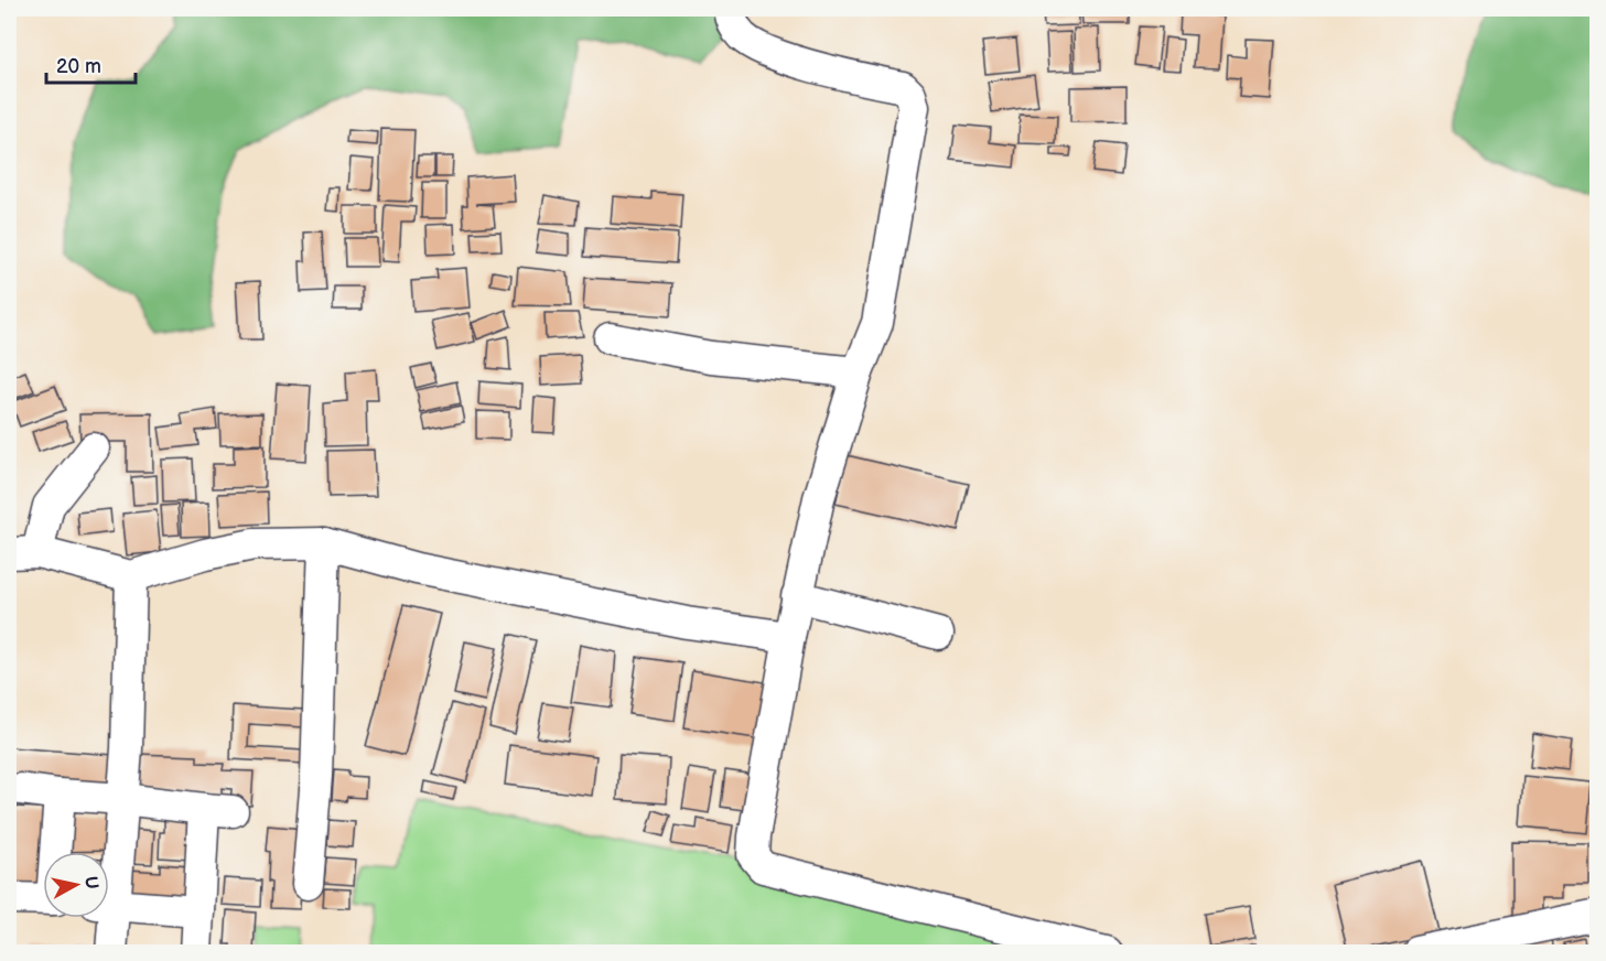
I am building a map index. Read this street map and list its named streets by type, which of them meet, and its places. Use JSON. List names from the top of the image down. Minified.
{"scale_bar":"20 m","north":"right"}
